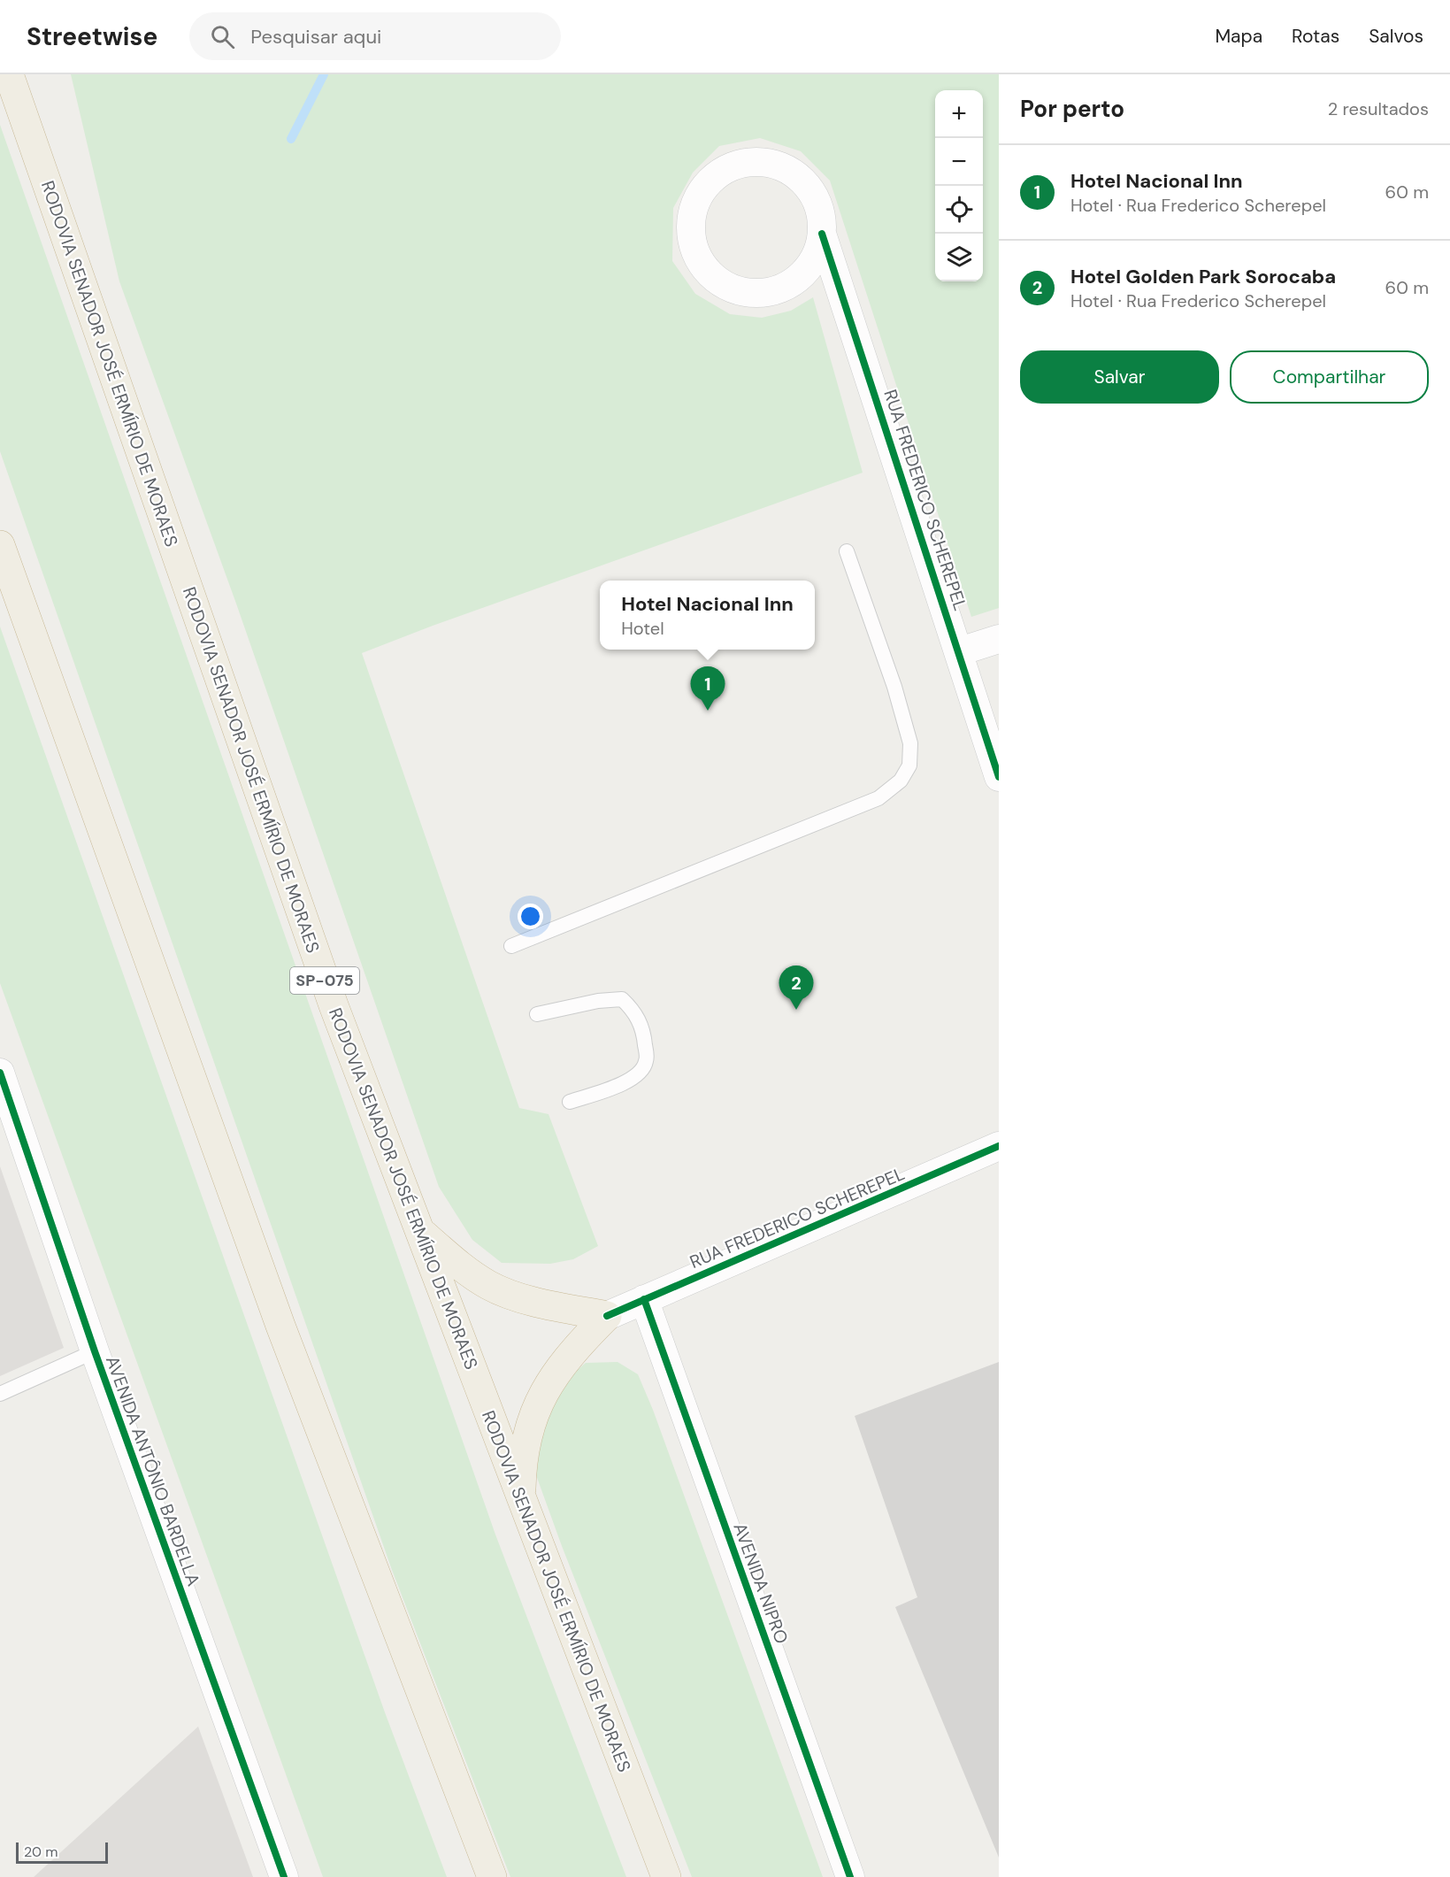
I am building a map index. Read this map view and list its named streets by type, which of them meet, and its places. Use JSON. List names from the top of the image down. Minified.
{"streets":{"highway":["RODOVIA SENADOR JOSÉ ERMÍRIO DE MORAES","SP-075"],"street":["RUA FREDERICO SCHEREPEL","AVENIDA ANTÔNIO BARDELLA","AVENIDA NIPRO"]},"crossings":[["RUA FREDERICO SCHEREPEL","AVENIDA NIPRO"]],"scale_bar":"20 m","page":{"header":"Streetwise","search":"Pesquisar aqui","nav":["Mapa","Rotas","Salvos"],"heading":["Por perto","2 resultados"],"map_buttons":["+","−"],"list":[{"mark":"1","name":"Hotel Nacional Inn","note":"Hotel · Rua Frederico Scherepel","value":"60 m"},{"mark":"2","name":"Hotel Golden Park Sorocaba","note":"Hotel · Rua Frederico Scherepel","value":"60 m"}],"buttons":["Salvar","Compartilhar"],"popup":["Hotel Nacional Inn","Hotel"],"pins":["1","2"],"scale":"20 m"}}
